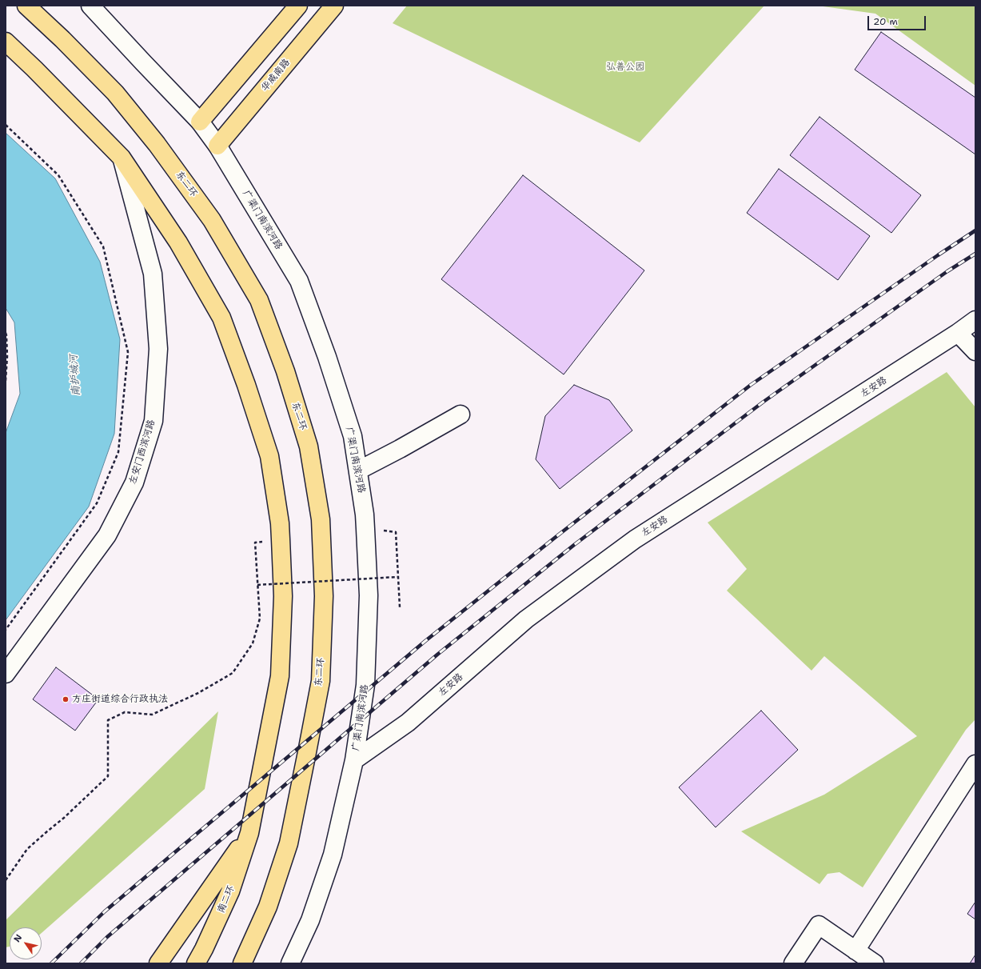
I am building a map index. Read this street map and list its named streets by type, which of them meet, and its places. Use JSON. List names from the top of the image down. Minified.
{"streets":{"main road":["华威南路","东二环","南二环"],"street":["广渠门南滨河路","左安路","左安门西滨河路"]},"crossings":[["华威南路","广渠门南滨河路"],["广渠门南滨河路","左安路"]],"water":["南护城河"],"parks":["弘善公园"],"places":["方庄街道综合行政执法"],"scale_bar":"20 m","north":"top left"}
